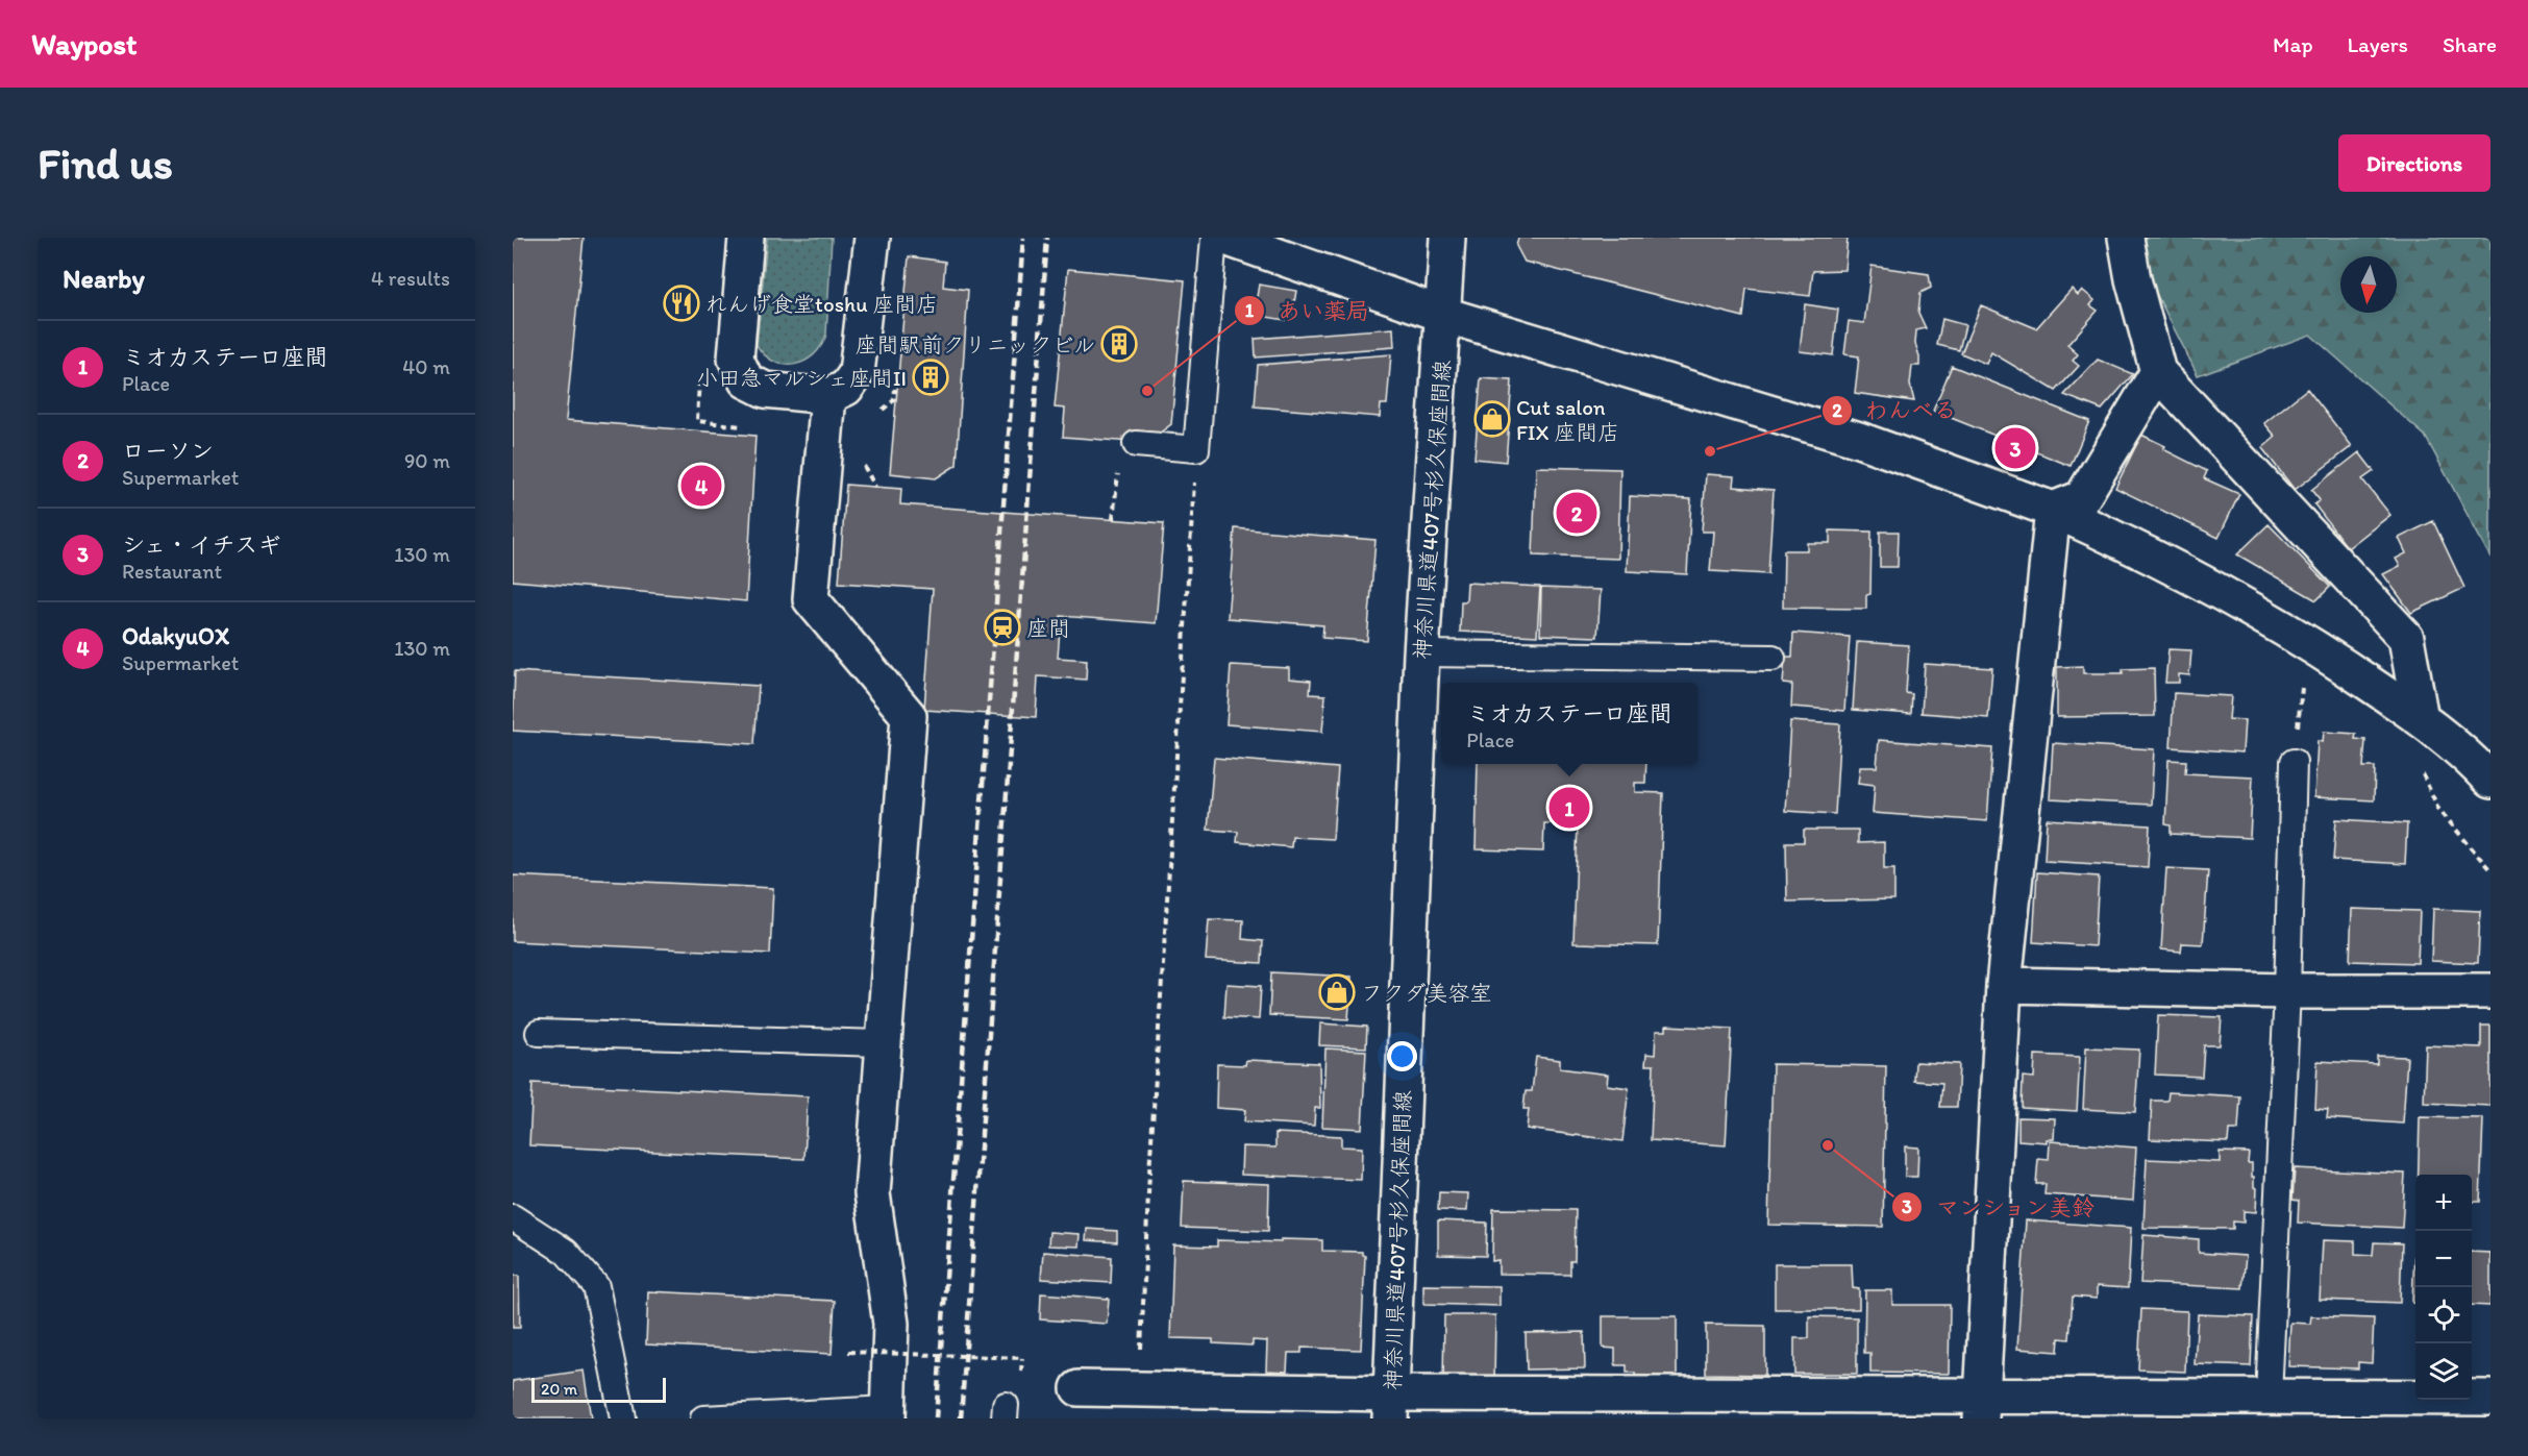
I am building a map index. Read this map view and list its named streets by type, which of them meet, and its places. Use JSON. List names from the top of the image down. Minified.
{"streets":{"street":["神奈川県道407号杉久保座間線"]},"places":{"restaurant":["れんげ食堂toshu 座間店"],"building":["座間駅前クリニックビル","小田急マルシェ座間II"],"other":["あい薬局","わんべる","マンション美鈴"],"shop":["Cut salon FIX 座間店","フクダ美容室"],"station":["座間"]},"scale_bar":"20 m","north":"bottom","page":{"header":"Waypost","nav":["Map","Layers","Share"],"buttons":"Directions","title":"Find us","heading":["Nearby","4 results"],"list":[{"mark":"1","name":"ミオカステーロ座間","note":"Place","value":"40 m"},{"mark":"2","name":"ローソン","note":"Supermarket","value":"90 m"},{"mark":"3","name":"シェ・イチスギ","note":"Restaurant","value":"130 m"},{"mark":"4","name":"OdakyuOX","note":"Supermarket","value":"130 m"}],"pins":["3","4","2","1"],"popup":["ミオカステーロ座間","Place"],"map_buttons":["+","−"],"scale":"20 m"}}
